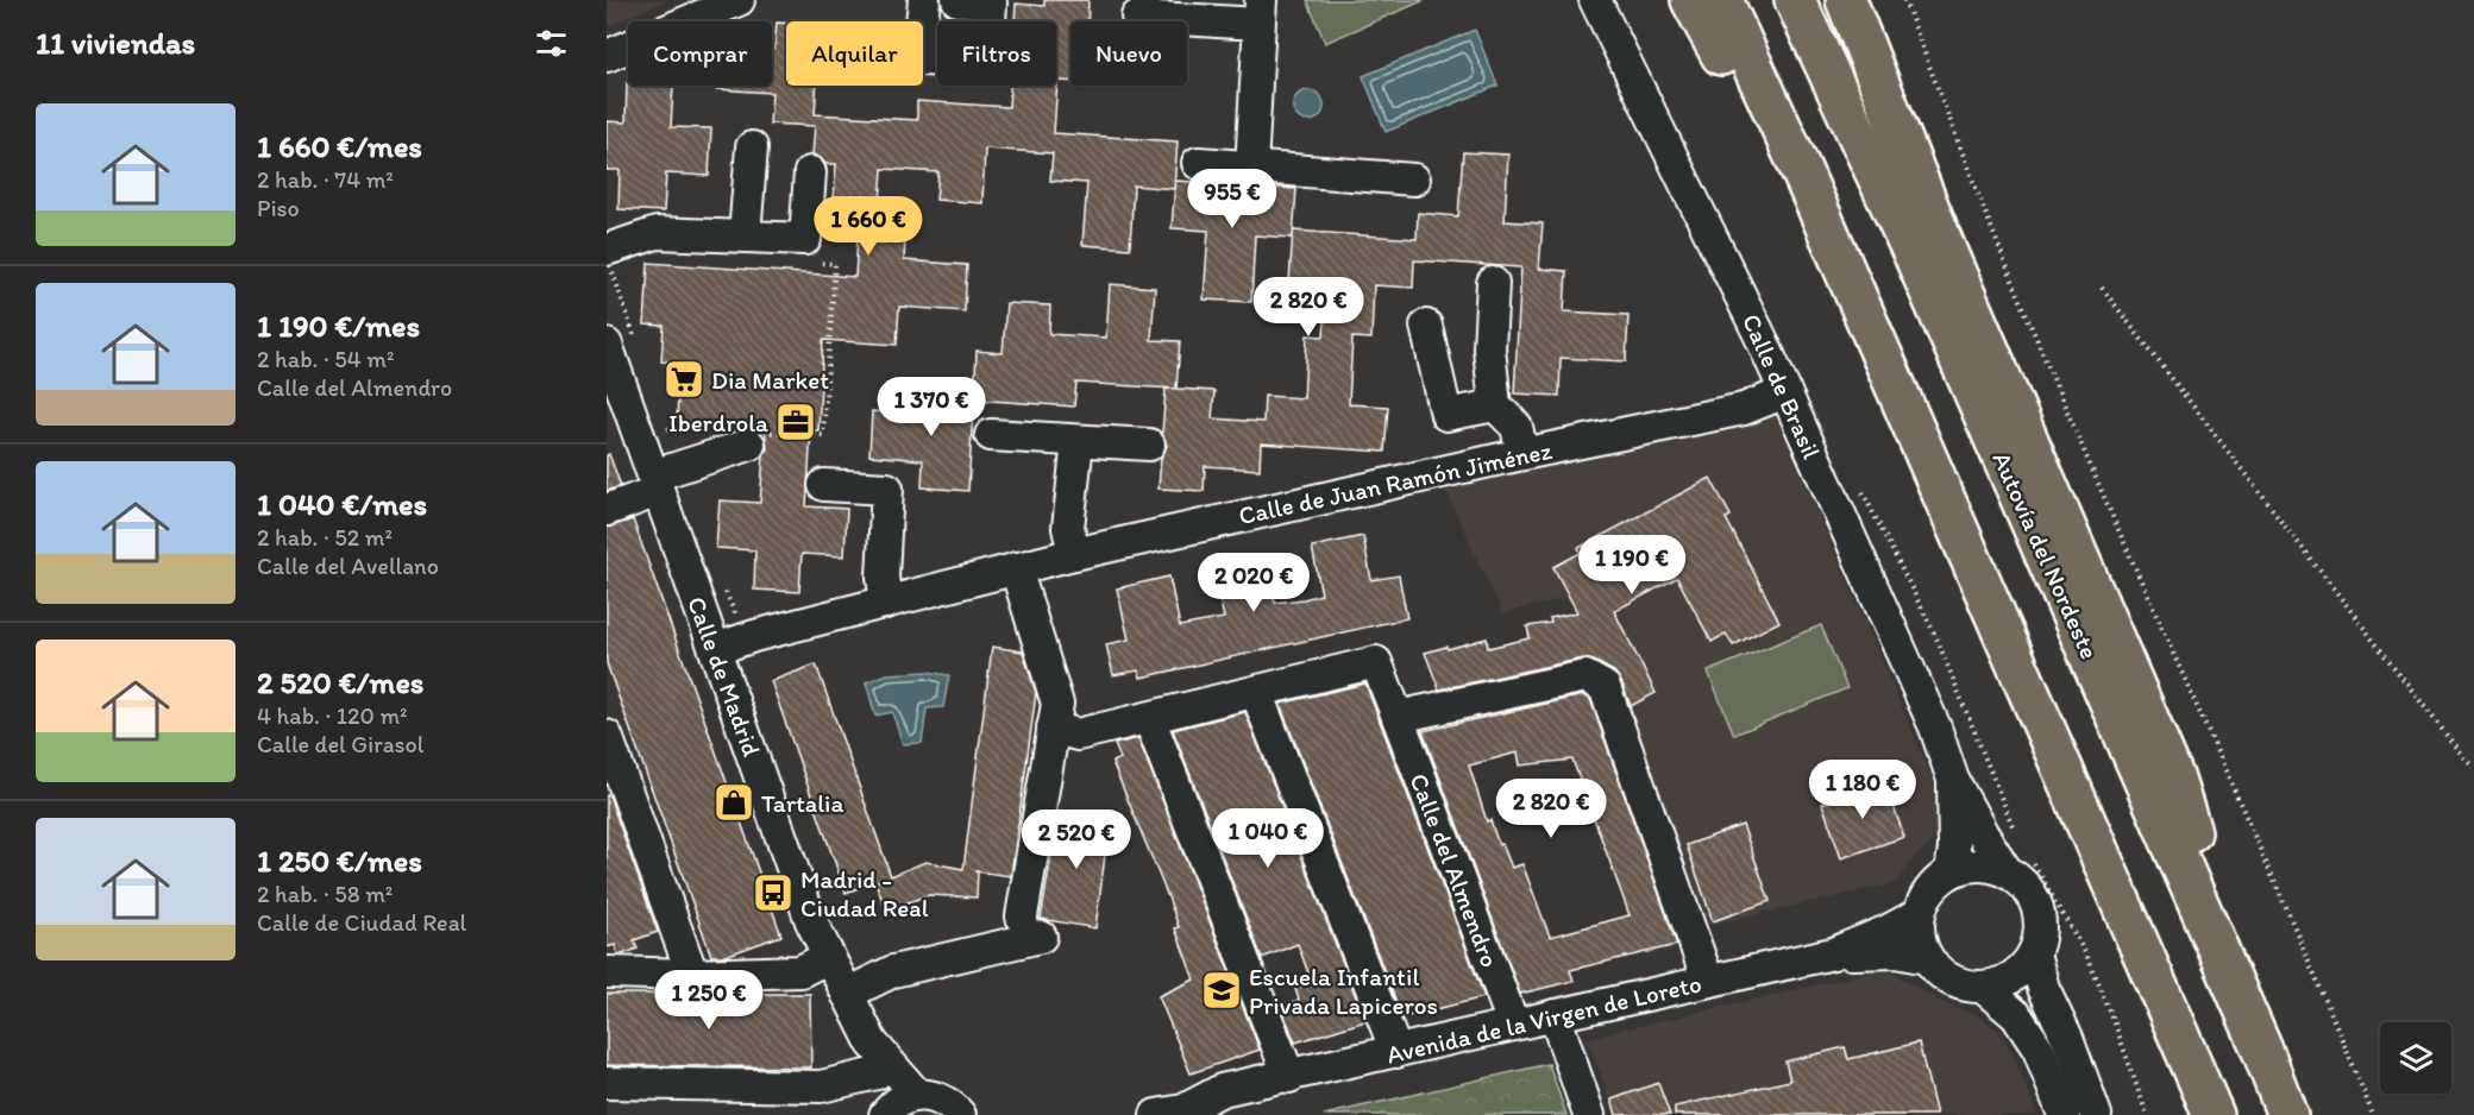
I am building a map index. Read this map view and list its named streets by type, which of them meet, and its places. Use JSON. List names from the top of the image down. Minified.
{"streets":{"highway":["Autovía del Nordeste"],"street":["Calle de Brasil","Calle de Juan Ramón Jiménez","Calle de Madrid","Calle del Almendro","Avenida de la Virgen de Loreto"]},"crossings":[["Calle de Brasil","Calle de Juan Ramón Jiménez"],["Calle de Juan Ramón Jiménez","Calle de Madrid"],["Calle del Almendro","Avenida de la Virgen de Loreto"]],"places":{"supermarket":["Dia Market"],"office":["Iberdrola"],"shop":["Tartalia"],"bus stop":["Madrid - Ciudad Real"],"school or university":["Escuela Infantil Privada Lapiceros"]},"page":{"heading":"11 viviendas","chip":["Comprar","Alquilar","Filtros","Nuevo"],"list":[{"name":"1 660 €/mes","note":"2 hab. · 74 m² · Piso"},{"name":"1 190 €/mes","note":"2 hab. · 54 m² · Calle del Almendro"},{"name":"1 040 €/mes","note":"2 hab. · 52 m² · Calle del Avellano"},{"name":"2 520 €/mes","note":"4 hab. · 120 m² · Calle del Girasol"},{"name":"1 250 €/mes","note":"2 hab. · 58 m² · Calle de Ciudad Real"}],"price":["955 €","1 660 €","2 820 €","1 370 €","1 190 €","2 020 €","1 180 €","2 820 €","1 040 €","2 520 €","1 250 €"]}}
